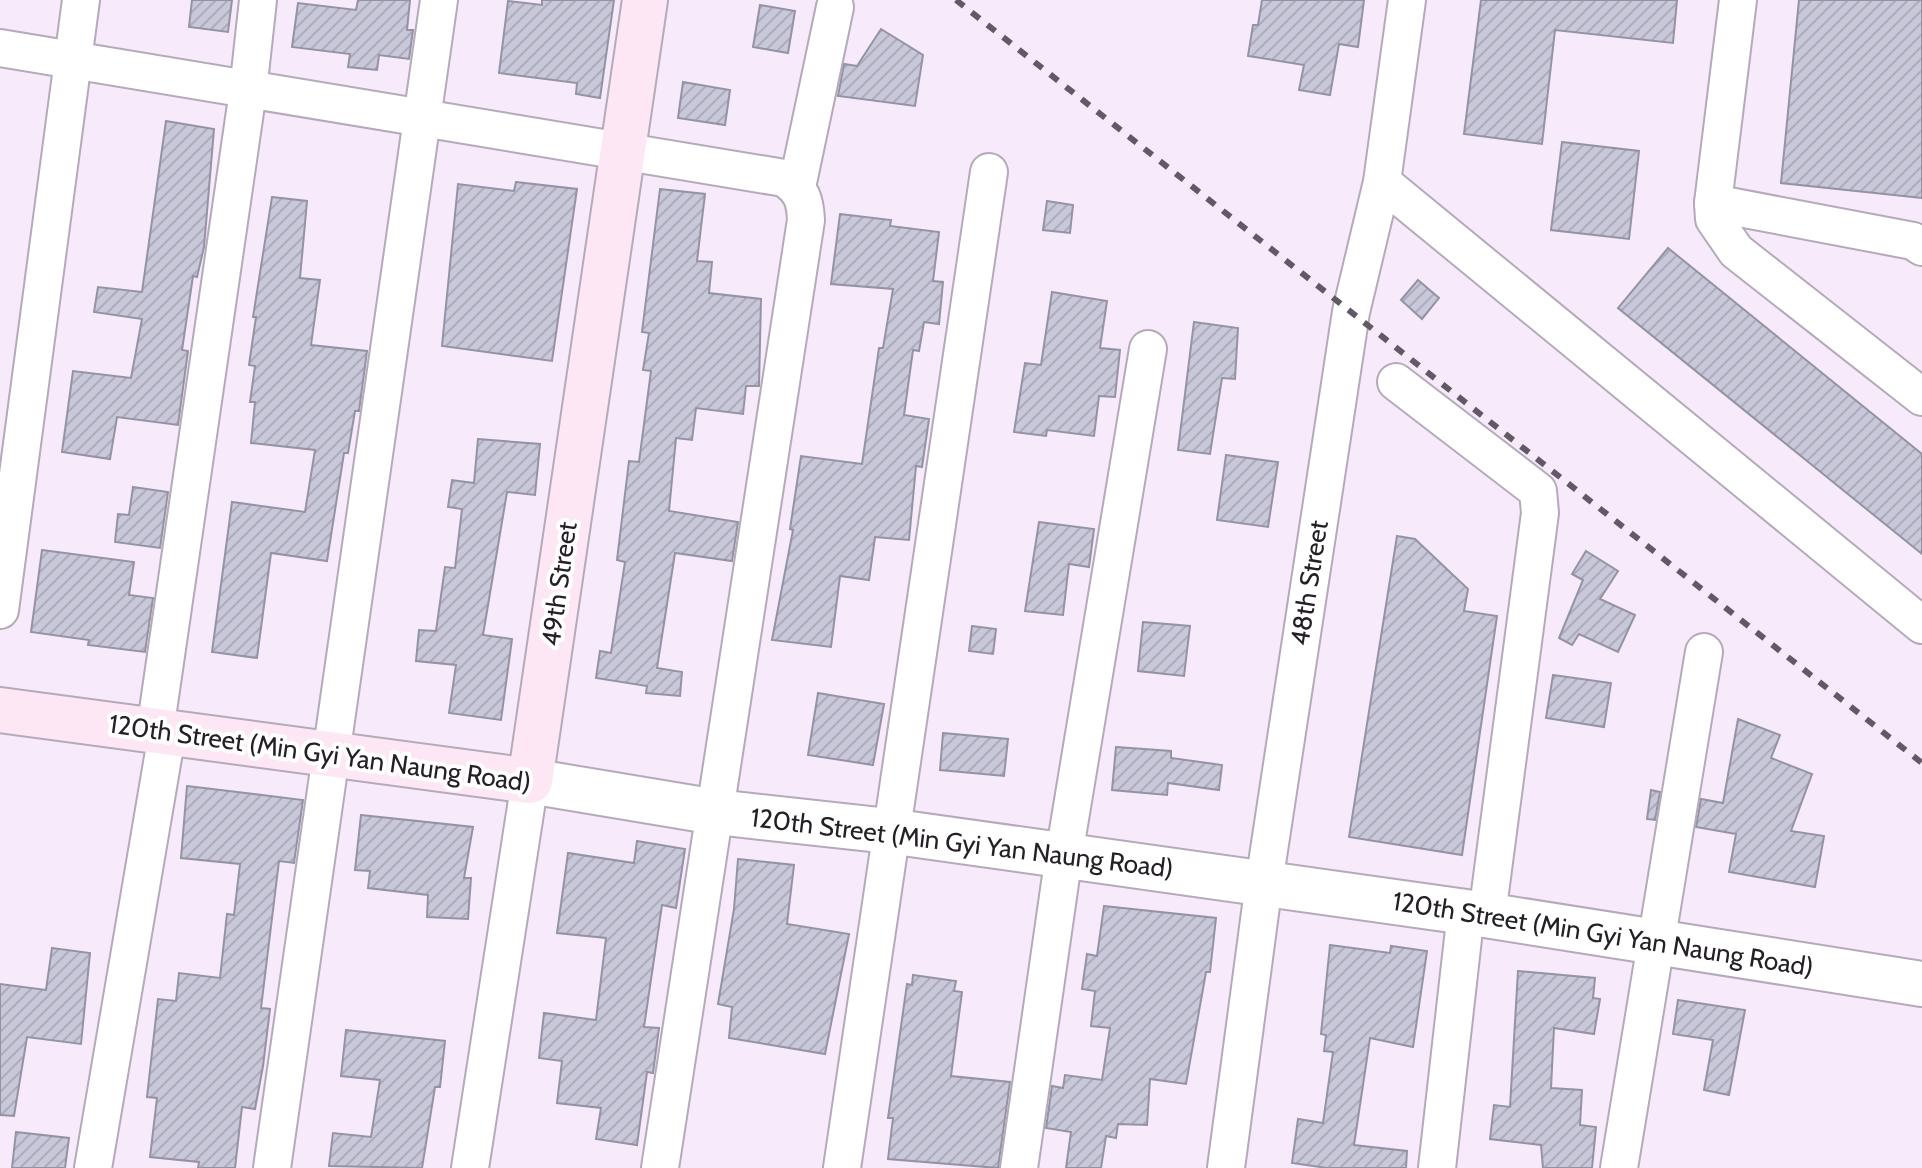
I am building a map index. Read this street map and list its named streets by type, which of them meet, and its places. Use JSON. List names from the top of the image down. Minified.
{"streets":{"main road":["49th Street","120th Street (Min Gyi Yan Naung Road)"],"street":["48th Street"]},"crossings":[["48th Street","120th Street (Min Gyi Yan Naung Road)"],["49th Street","120th Street (Min Gyi Yan Naung Road)"]]}
